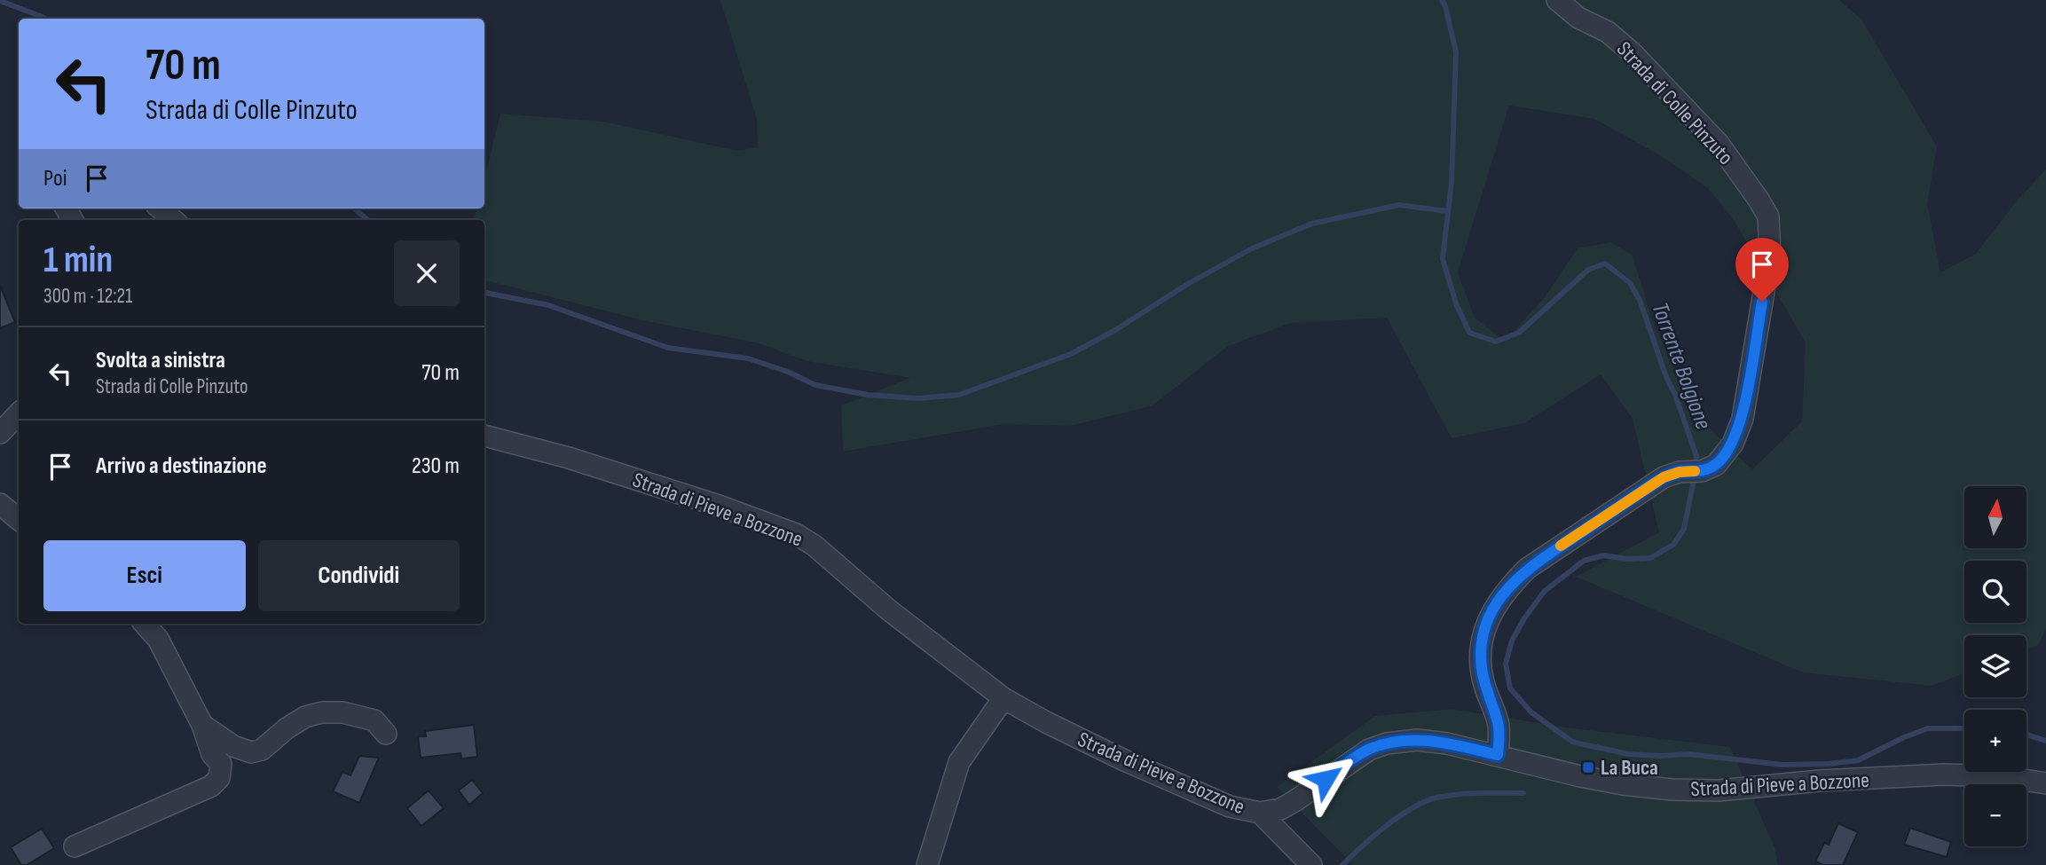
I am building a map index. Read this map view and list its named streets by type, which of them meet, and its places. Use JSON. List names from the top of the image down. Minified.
{"streets":{"street":["Strada di Colle Pinzuto","Strada di Pieve a Bozzone"]},"crossings":[["Strada di Colle Pinzuto","Strada di Pieve a Bozzone"]],"water":["Torrente Bolgione"],"places":{"transit":["La Buca"]},"north":"top","page":{"turn":["70 m","Strada di Colle Pinzuto"],"then":"Poi","heading":["1 min","300 m · 12:21"],"list":[{"name":"Svolta a sinistra","note":"Strada di Colle Pinzuto","value":"70 m"},{"name":"Arrivo a destinazione","value":"230 m"}],"map_buttons":["+","−"],"buttons":["Esci","Condividi"]}}
